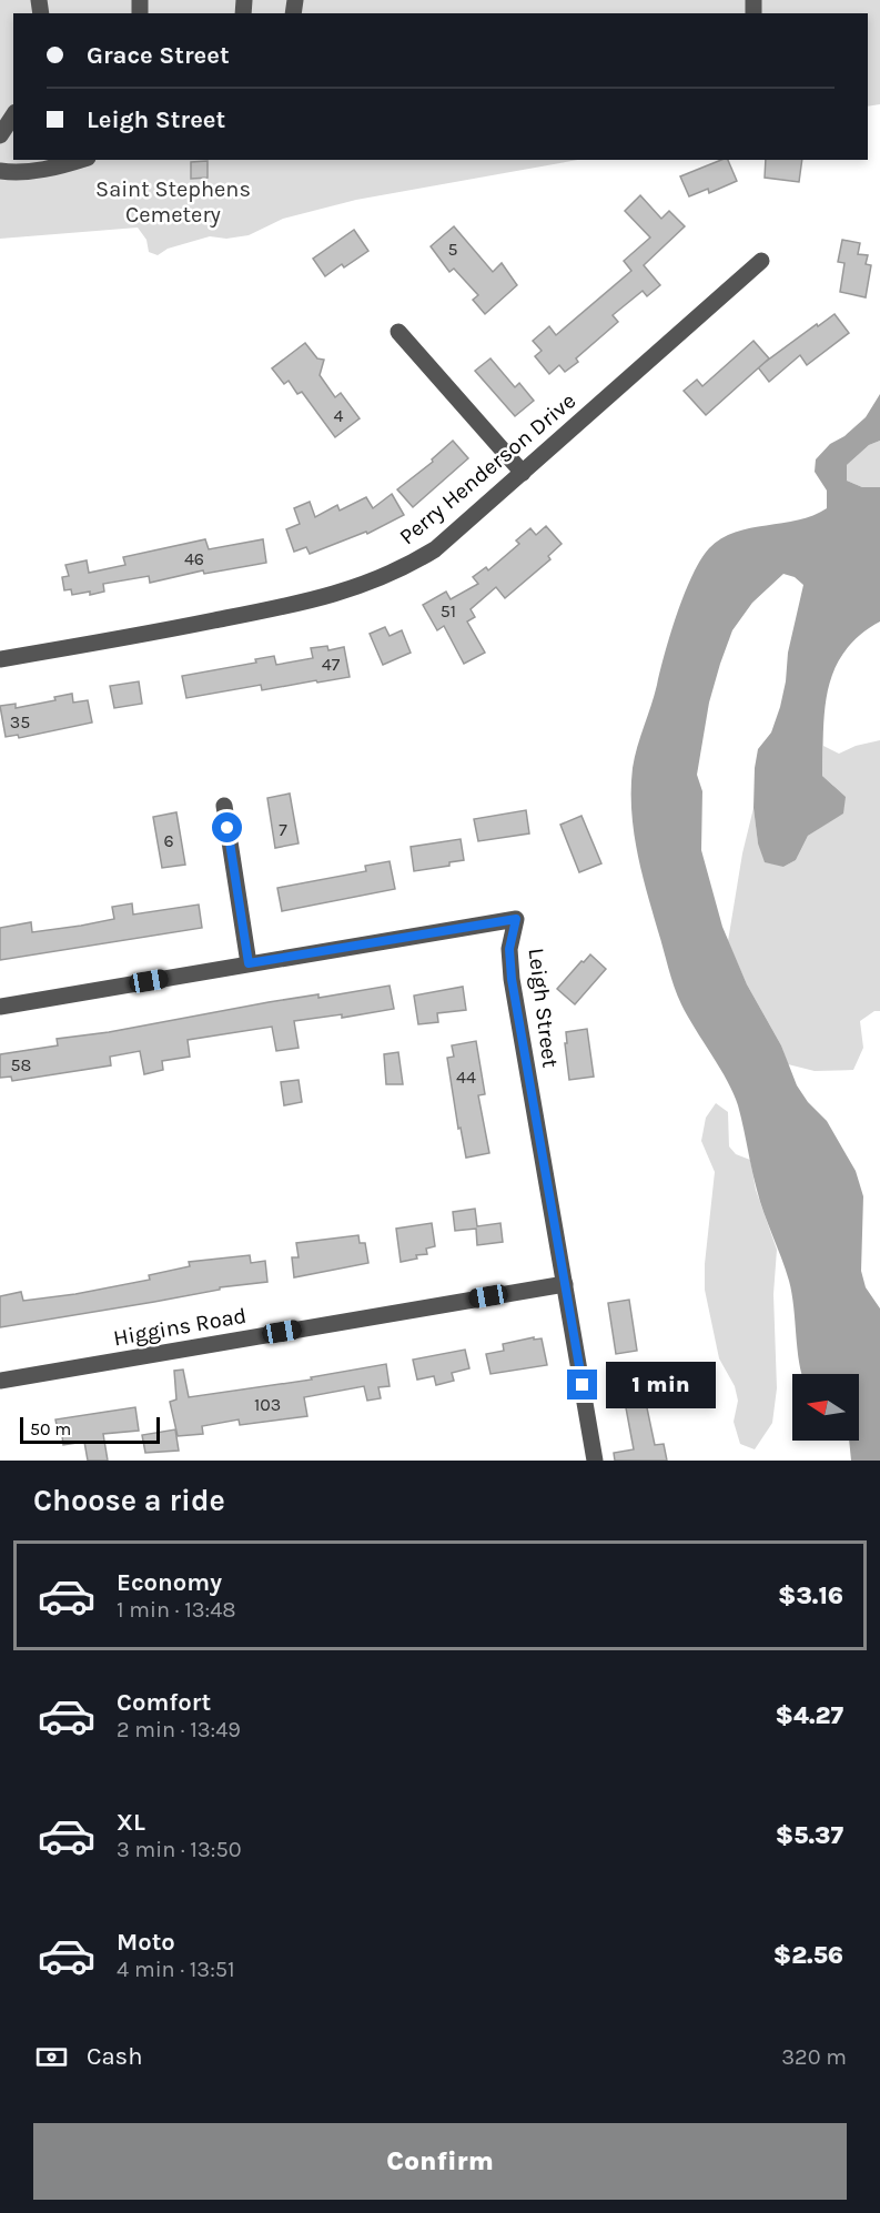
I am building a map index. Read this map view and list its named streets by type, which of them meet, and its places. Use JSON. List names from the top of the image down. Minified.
{"streets":{"street":["Perry Henderson Drive","Leigh Street","Higgins Road"]},"crossings":[["Leigh Street","Higgins Road"]],"parks":["Saint Stephens Cemetery"],"house_numbers":["5","4","46","51","47","35","7","6","58","44","103"],"scale_bar":"50 m","north":"left","page":{"banner":["Grace Street","Leigh Street"],"bubble":"1 min","scale":"50 m","heading":"Choose a ride","list":[{"name":"Economy","note":"1 min · 13:48","value":"$3.16"},{"name":"Comfort","note":"2 min · 13:49","value":"$4.27"},{"name":"XL","note":"3 min · 13:50","value":"$5.37"},{"name":"Moto","note":"4 min · 13:51","value":"$2.56"}],"pay":["Cash","320 m"],"buttons":"Confirm"}}
